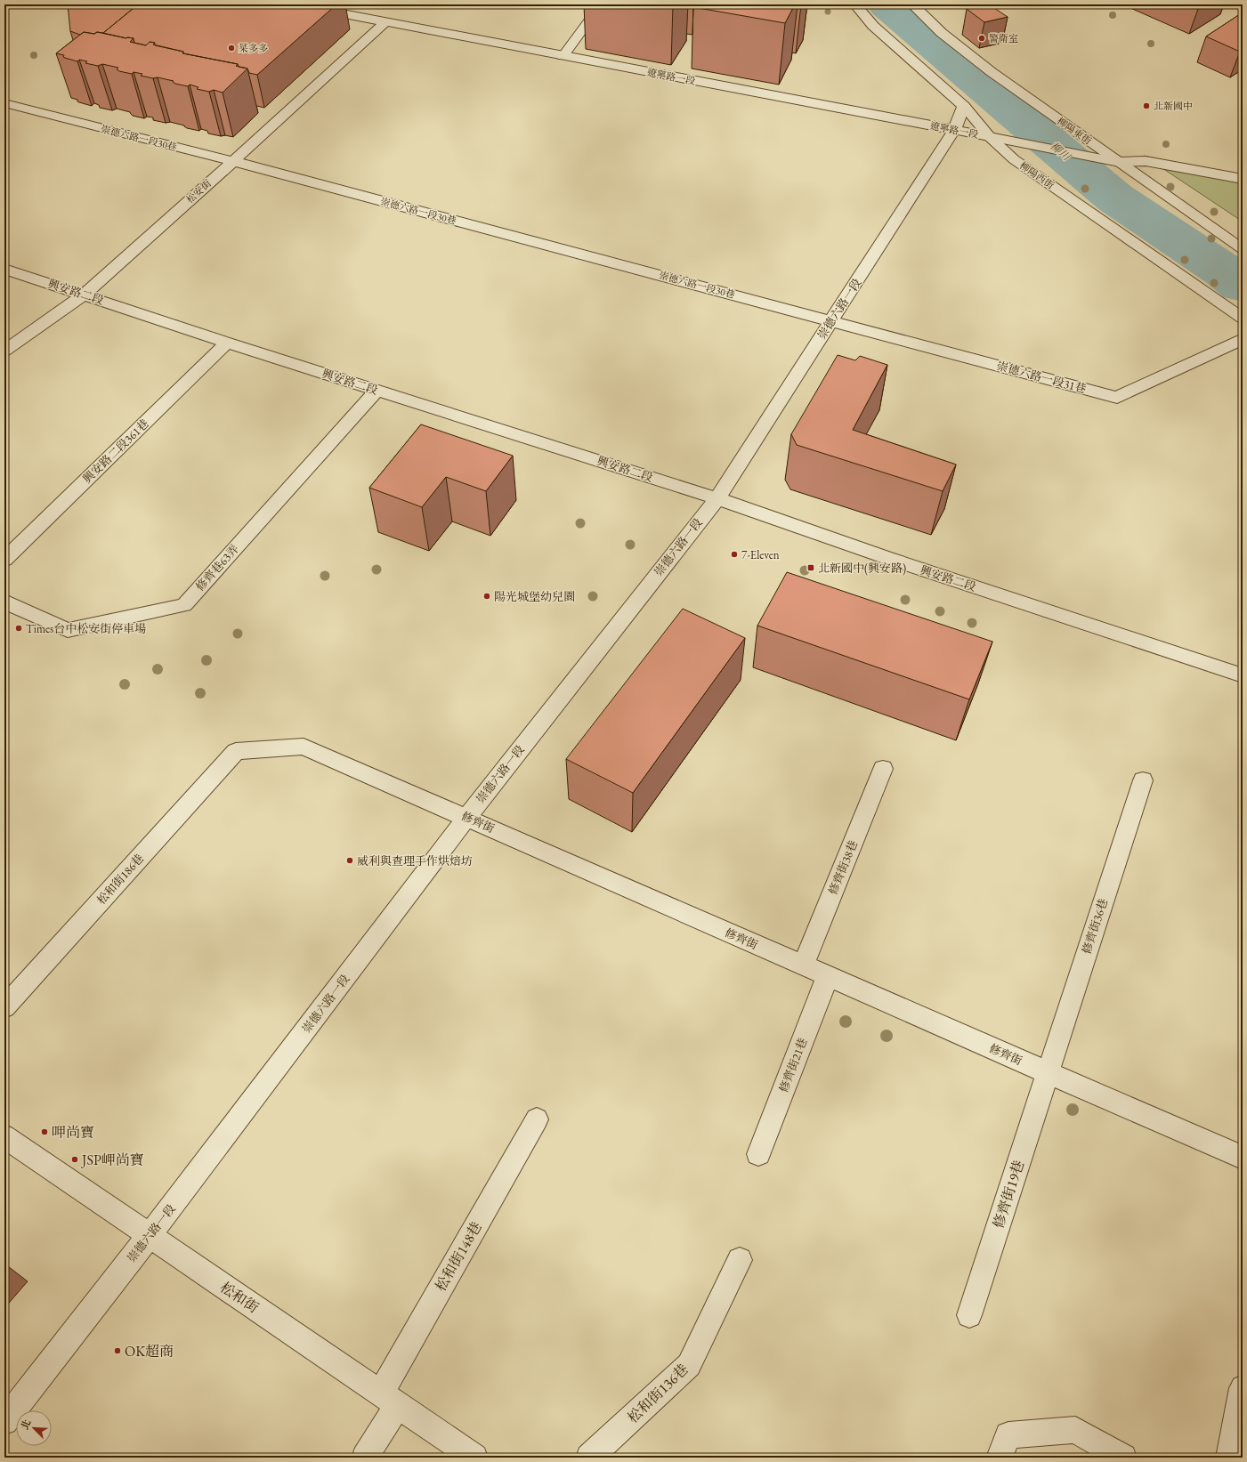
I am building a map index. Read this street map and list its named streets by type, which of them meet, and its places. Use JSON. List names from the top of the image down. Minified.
{"streets":{"street":["遼寧路一段","柳陽東街","崇德六路一段30巷","柳陽西街","松安街","興安路二段","崇德六路一段","崇德六路一段31巷","興安路二段361巷","修齊巷63弄","修齊街","修齊街38巷","松和街186巷","修齊街36巷","修齊街21巷","修齊街19巷","松和街148巷","松和街","松和街136巷"]},"crossings":[["遼寧路一段","柳陽東街"],["遼寧路一段","柳陽西街"],["遼寧路一段","松安街"],["遼寧路一段","崇德六路一段"],["崇德六路一段30巷","松安街"],["崇德六路一段30巷","崇德六路一段"],["崇德六路一段30巷","崇德六路一段31巷"],["柳陽西街","崇德六路一段"],["松安街","興安路二段"],["興安路二段","崇德六路一段"],["興安路二段","興安路二段361巷"],["興安路二段","修齊巷63弄"],["崇德六路一段","崇德六路一段31巷"],["崇德六路一段","修齊街"],["崇德六路一段","松和街"],["修齊街","修齊街38巷"],["修齊街","松和街186巷"],["修齊街","修齊街36巷"],["修齊街","修齊街21巷"],["修齊街","修齊街19巷"],["修齊街36巷","修齊街19巷"],["松和街148巷","松和街"]],"water":["柳川"],"places":{"other":["警衛室","菜多多","北新國中","7-Eleven","陽光城堡幼兒園","Times台中松安街停車場","威利與查理手作烘焙坊","呷尚寶","JSP岬尚寶","OK超商"],"transit":["北新國中(興安路)"]},"north":"top left"}
